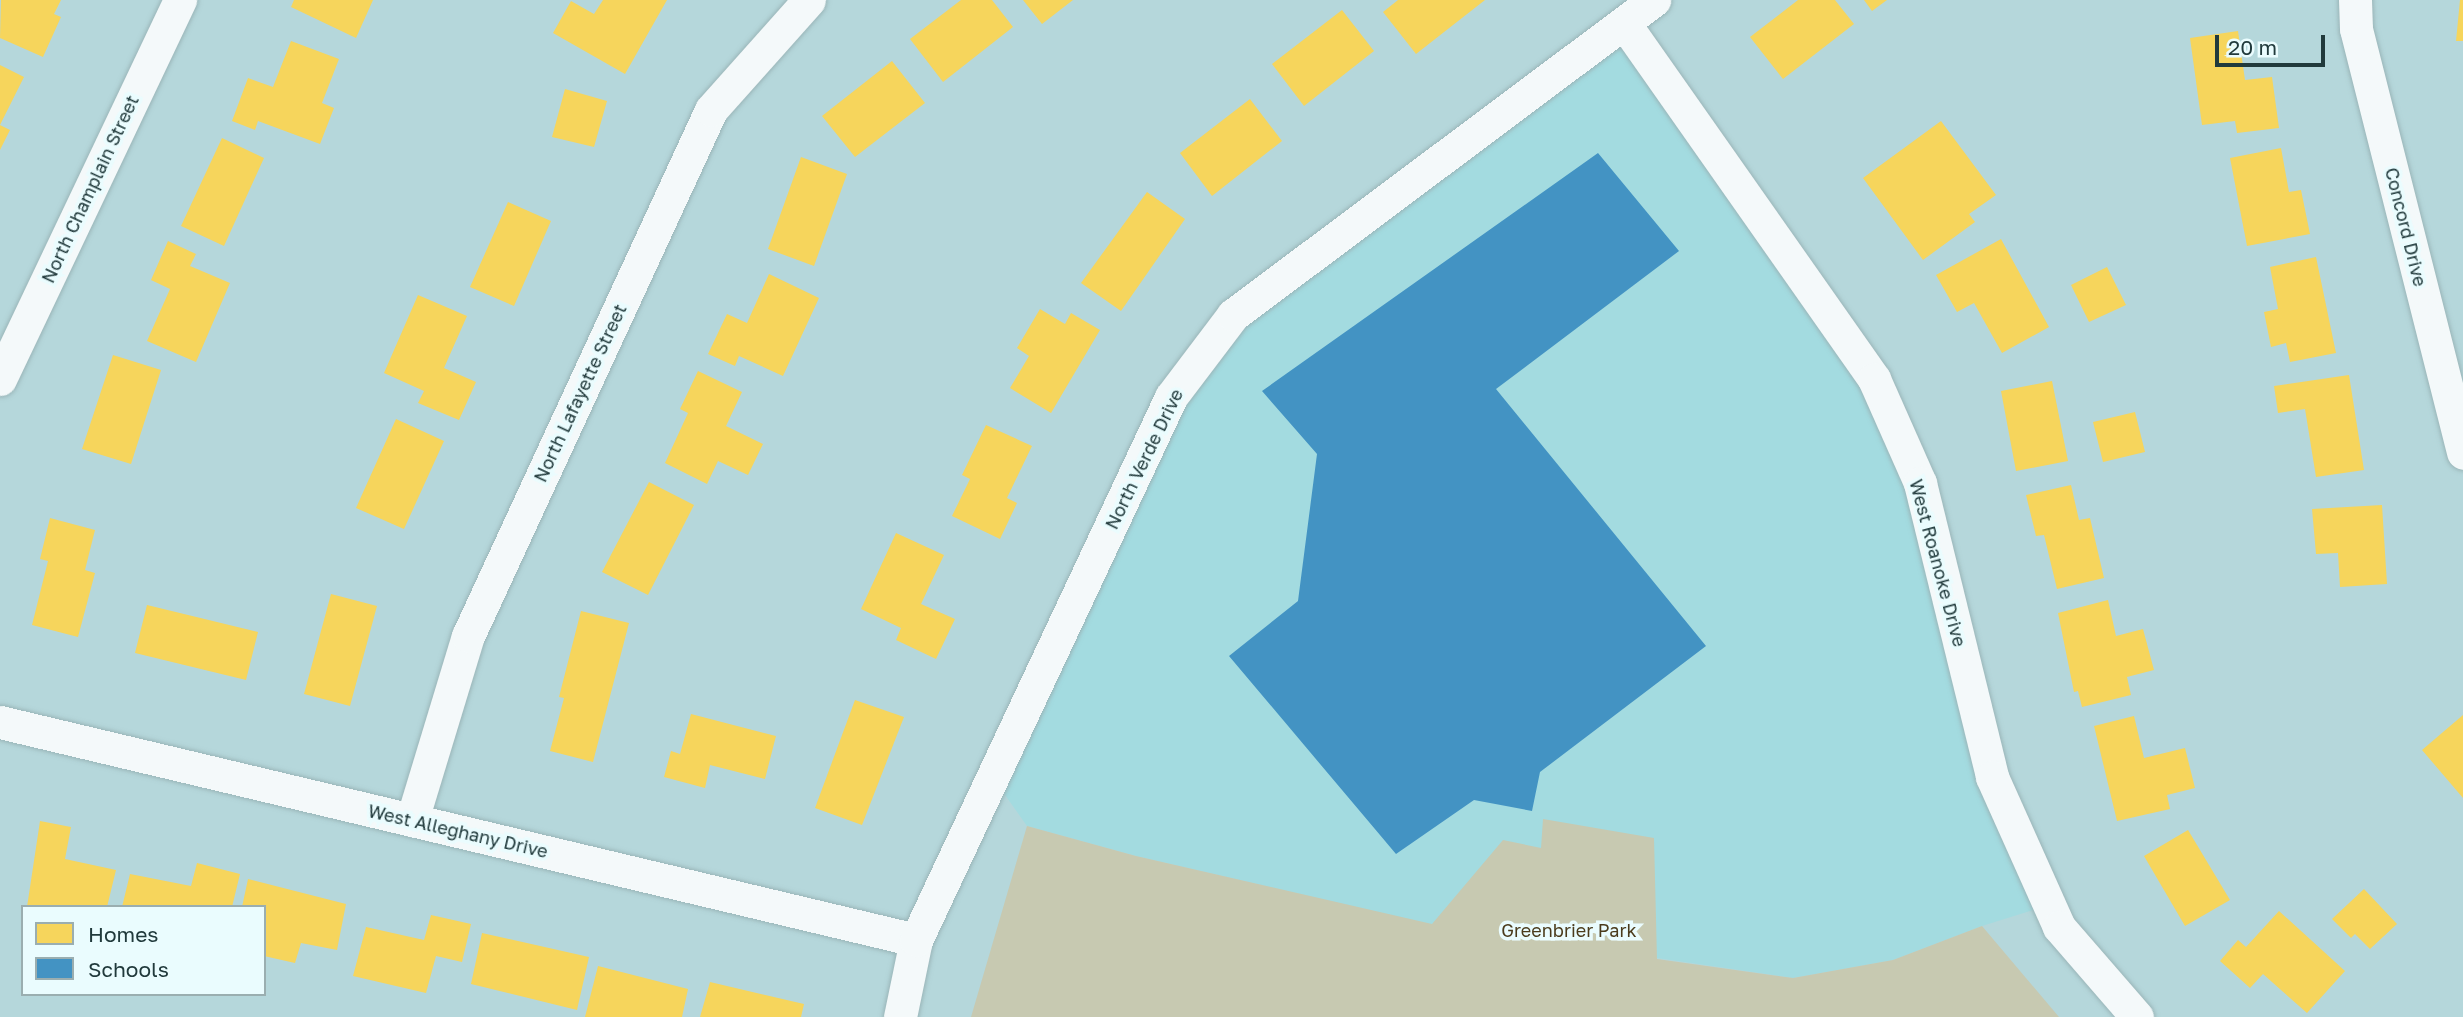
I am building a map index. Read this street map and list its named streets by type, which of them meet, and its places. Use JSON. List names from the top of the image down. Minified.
{"streets":{"street":["North Champlain Street","Concord Drive","North Lafayette Street","North Verde Drive","West Roanoke Drive","West Alleghany Drive"]},"crossings":[["North Lafayette Street","West Alleghany Drive"],["North Verde Drive","West Roanoke Drive"],["North Verde Drive","West Alleghany Drive"]],"parks":["Greenbrier Park"],"legend":["Homes","Schools"],"scale_bar":"20 m"}
